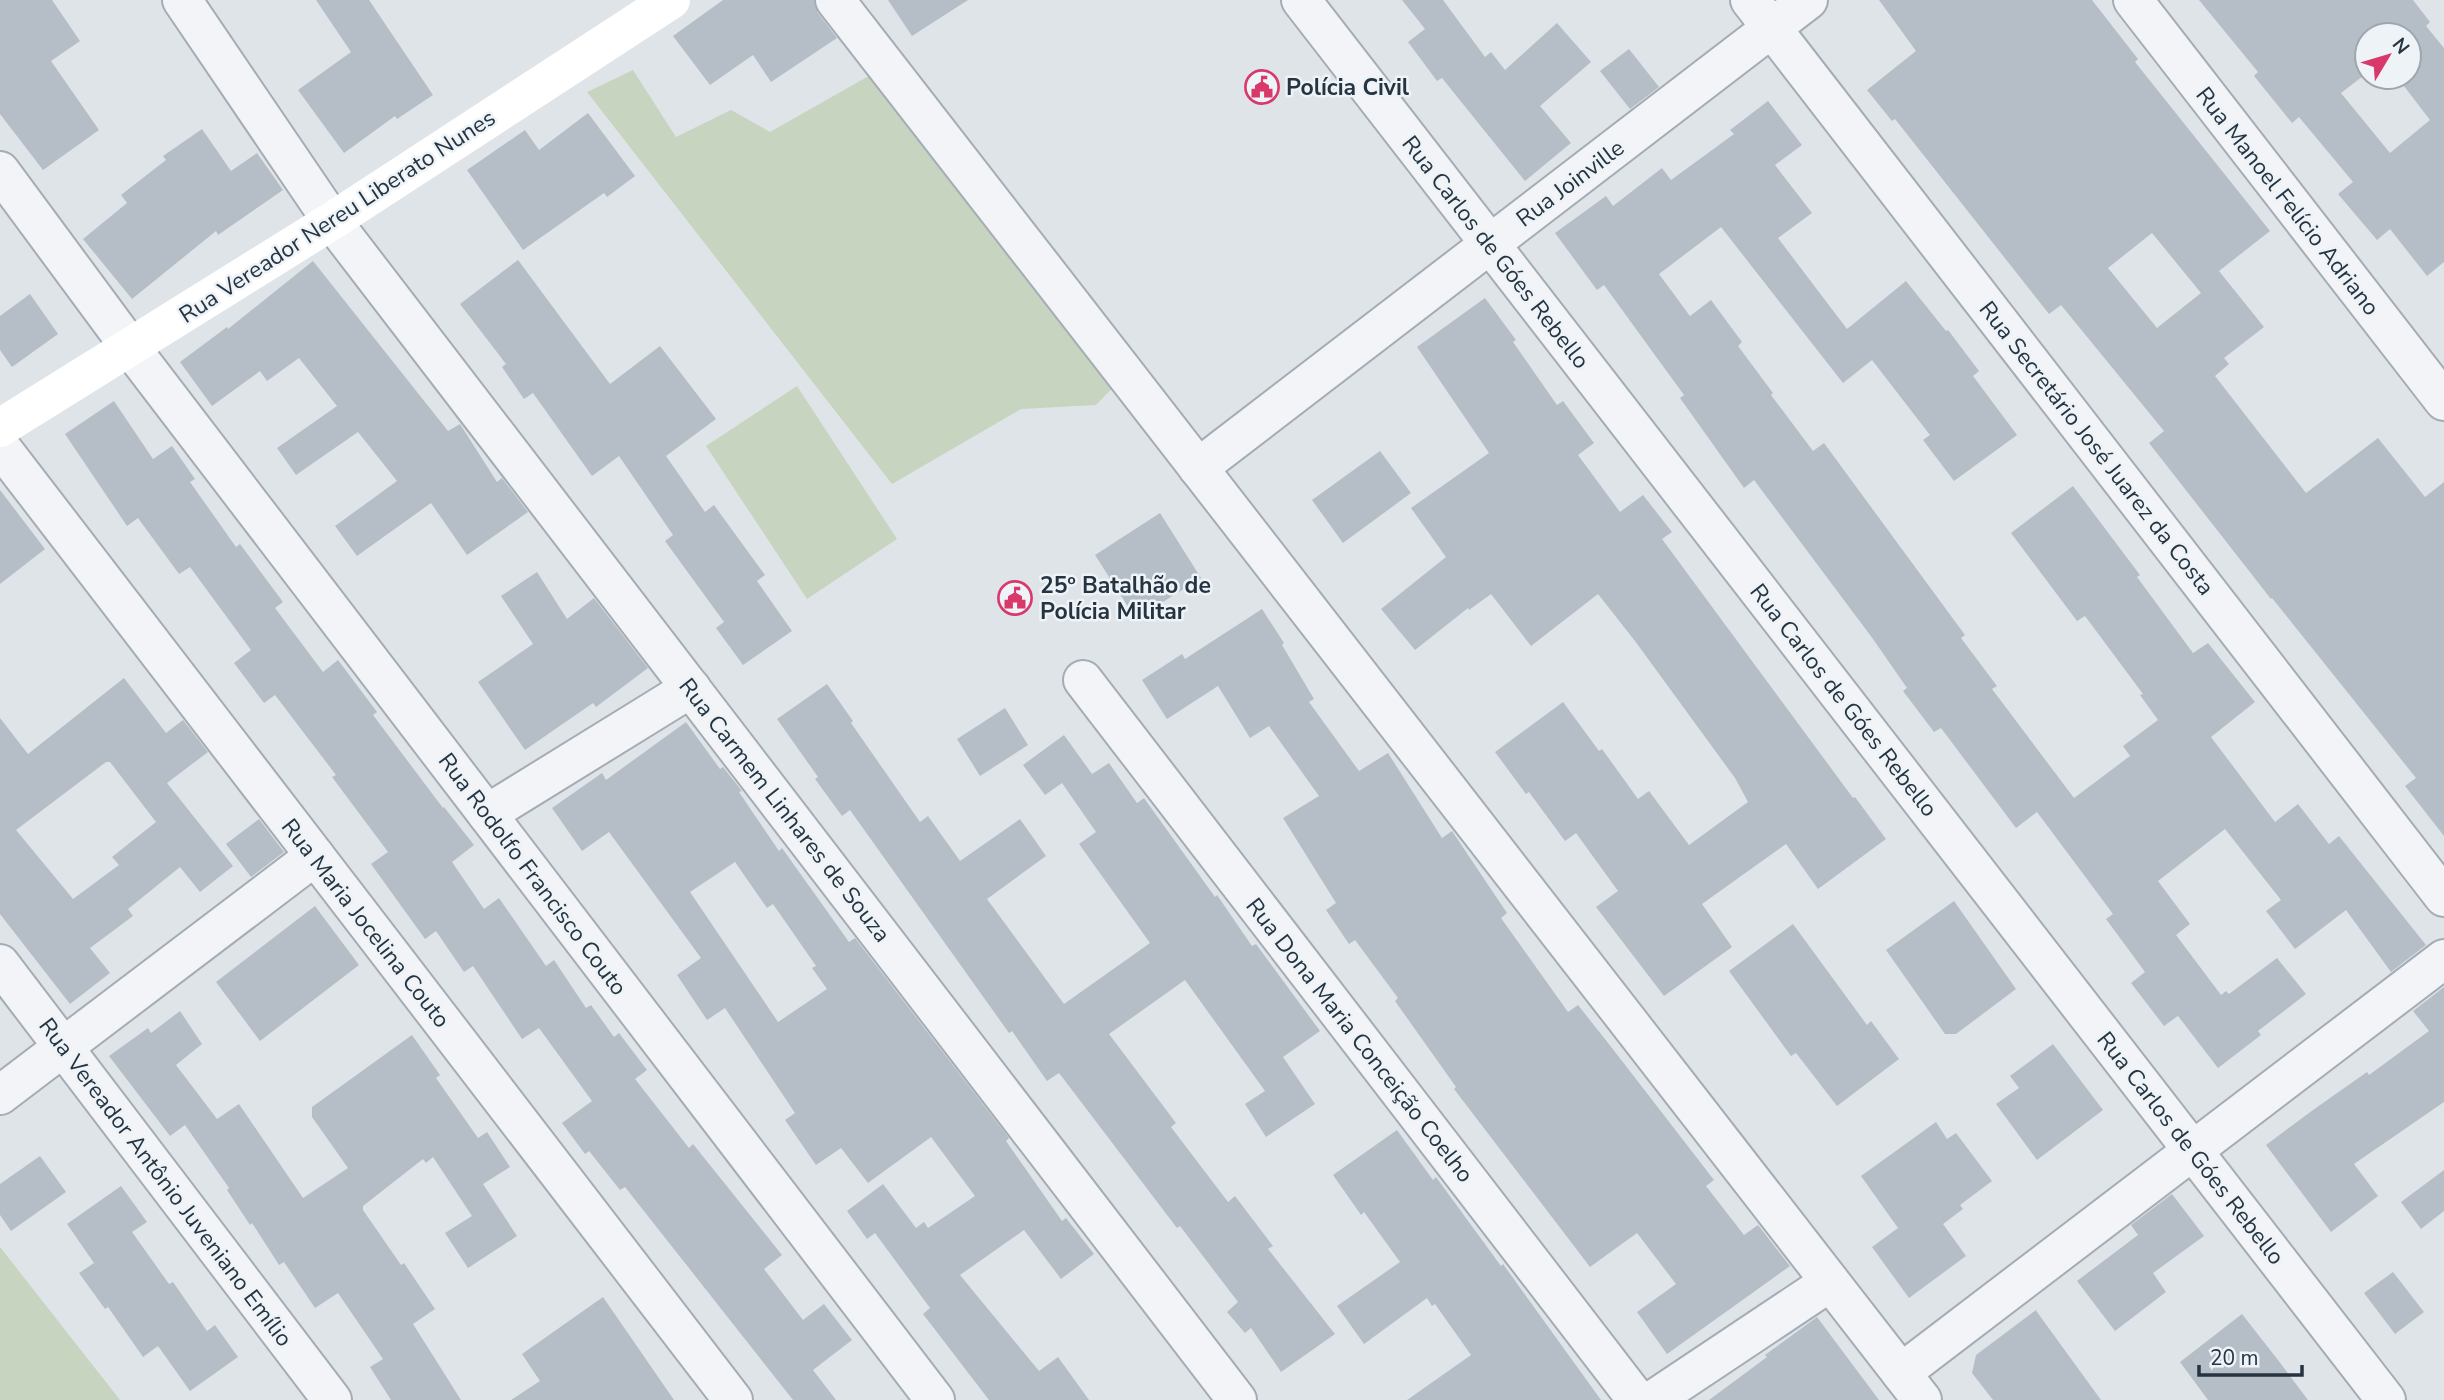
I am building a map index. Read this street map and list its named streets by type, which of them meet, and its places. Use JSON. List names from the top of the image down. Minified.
{"streets":{"main road":["Rua Vereador Nereu Liberato Nunes"],"street":["Rua Joinville","Rua Manoel Felício Adriano","Rua Carlos de Góes Rebello","Rua Secretário José Juarez da Costa","Rua Carmem Linhares de Souza","Rua Rodolfo Francisco Couto","Rua Maria Jocelina Couto","Rua Dona Maria Conceição Coelho","Rua Vereador Antônio Juveniano Emílio"]},"crossings":[["Rua Joinville","Rua Carlos de Góes Rebello"],["Rua Joinville","Rua Secretário José Juarez da Costa"],["Rua Vereador Nereu Liberato Nunes","Rua Carmem Linhares de Souza"],["Rua Vereador Nereu Liberato Nunes","Rua Rodolfo Francisco Couto"]],"places":{"public building":["Polícia Civil","25º Batalhão de Polícia Militar"]},"scale_bar":"20 m","north":"top right"}
